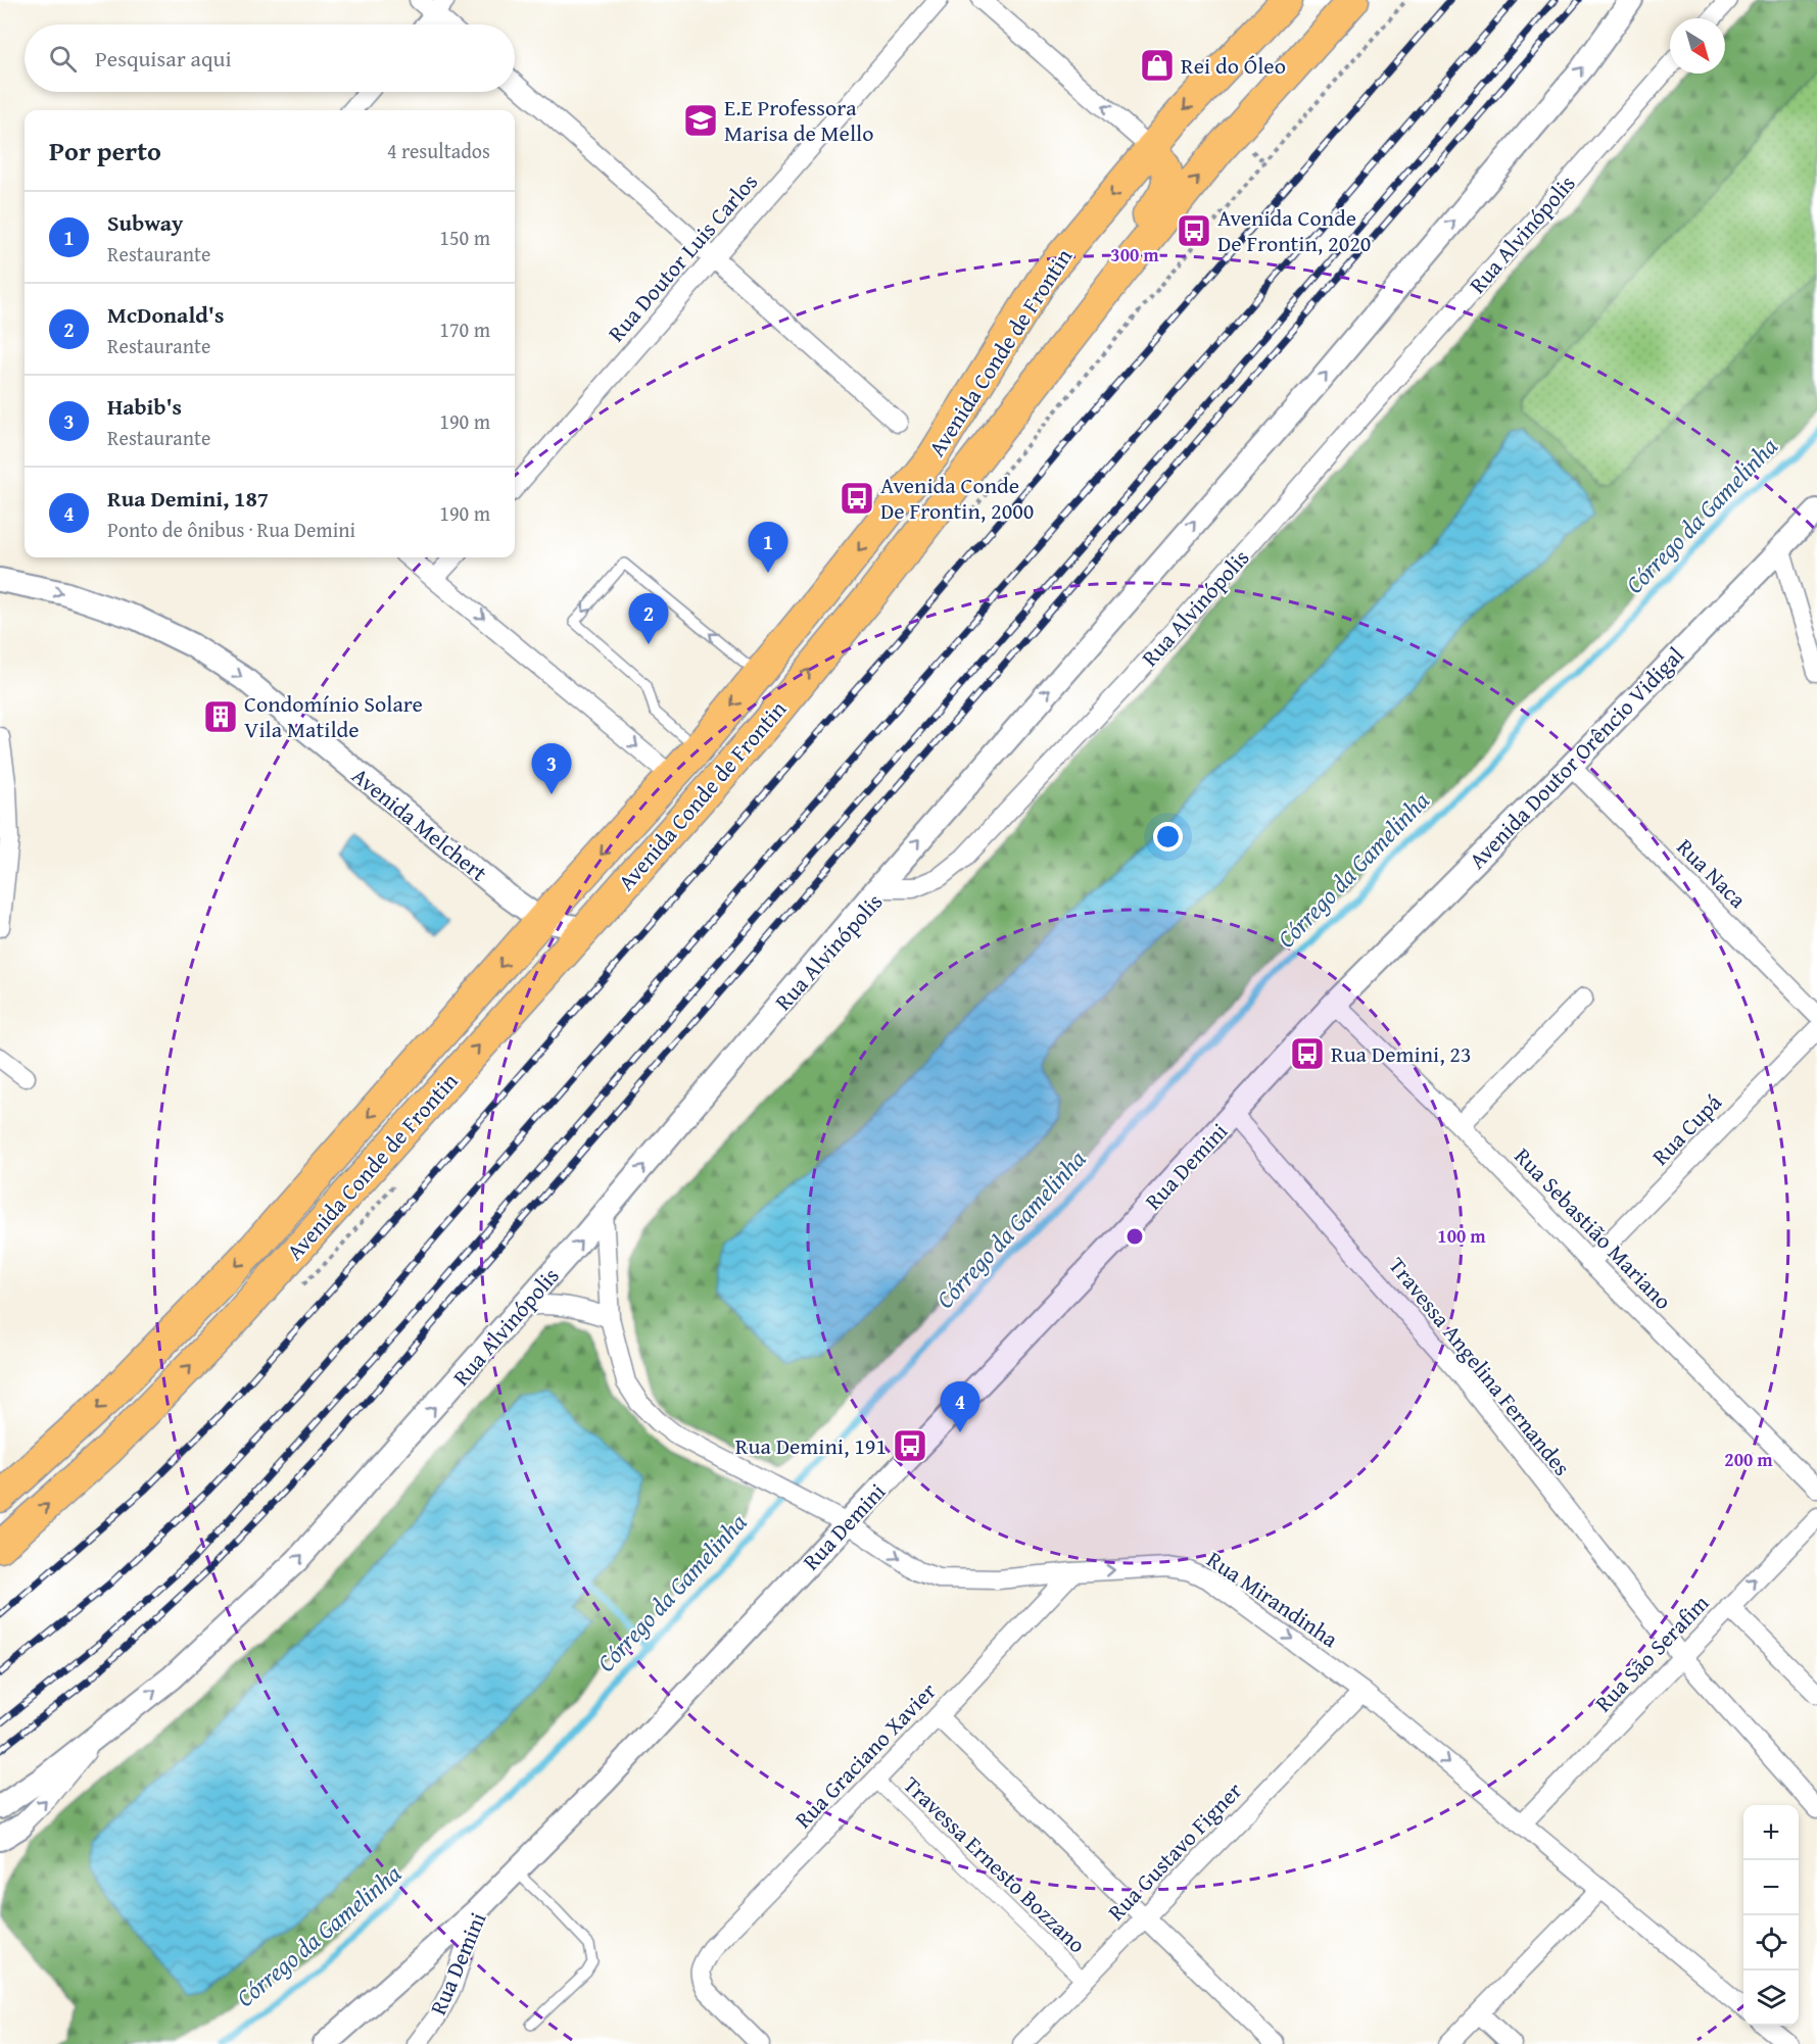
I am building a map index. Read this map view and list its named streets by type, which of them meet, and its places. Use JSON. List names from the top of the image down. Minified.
{"streets":{"highway":["Avenida Conde de Frontin"],"street":["Rua Alvinópolis","Rua Doutor Luis Carlos","Avenida Doutor Orêncio Vidigal","Avenida Melchert","Rua Naca","Rua Cupá","Rua Demini","Rua Sebastião Mariano","Travessa Angelina Fernandes","Rua Mirandinha","Rua São Serafim","Rua Graciano Xavier","Rua Gustavo Figner","Travessa Ernesto Bozzano"]},"crossings":[["Rua Alvinópolis","Rua Mirandinha"],["Avenida Conde de Frontin","Avenida Melchert"],["Avenida Doutor Orêncio Vidigal","Rua Naca"],["Avenida Doutor Orêncio Vidigal","Rua Demini"],["Avenida Doutor Orêncio Vidigal","Rua Sebastião Mariano"],["Rua Cupá","Rua Sebastião Mariano"],["Rua Demini","Rua Sebastião Mariano"],["Rua Demini","Travessa Angelina Fernandes"],["Rua Demini","Rua Mirandinha"],["Travessa Angelina Fernandes","Rua São Serafim"],["Rua Mirandinha","Rua São Serafim"],["Rua Mirandinha","Rua Graciano Xavier"],["Rua Mirandinha","Rua Gustavo Figner"],["Rua Graciano Xavier","Travessa Ernesto Bozzano"],["Rua Gustavo Figner","Travessa Ernesto Bozzano"]],"one_way":["Rua Alvinópolis","Rua Mirandinha"],"water":["Córrego da Gamelinha"],"places":{"shop":["Rei do Óleo"],"school or university":["E.E Professora Marisa de Mello"],"bus stop":["Avenida Conde De Frontin, 2020","Avenida Conde De Frontin, 2000","Rua Demini, 23","Rua Demini, 191"],"building":["Condomínio Solare Vila Matilde"]},"north":"bottom right","page":{"search":"Pesquisar aqui","heading":["Por perto","4 resultados"],"list":[{"mark":"1","name":"Subway","note":"Restaurante","value":"150 m"},{"mark":"2","name":"McDonald's","note":"Restaurante","value":"170 m"},{"mark":"3","name":"Habib's","note":"Restaurante","value":"190 m"},{"mark":"4","name":"Rua Demini, 187","note":"Ponto de ônibus · Rua Demini","value":"190 m"}],"pins":["1","2","3","4"],"map_buttons":["+","−"]},"rings":["300 m","100 m","200 m"]}
